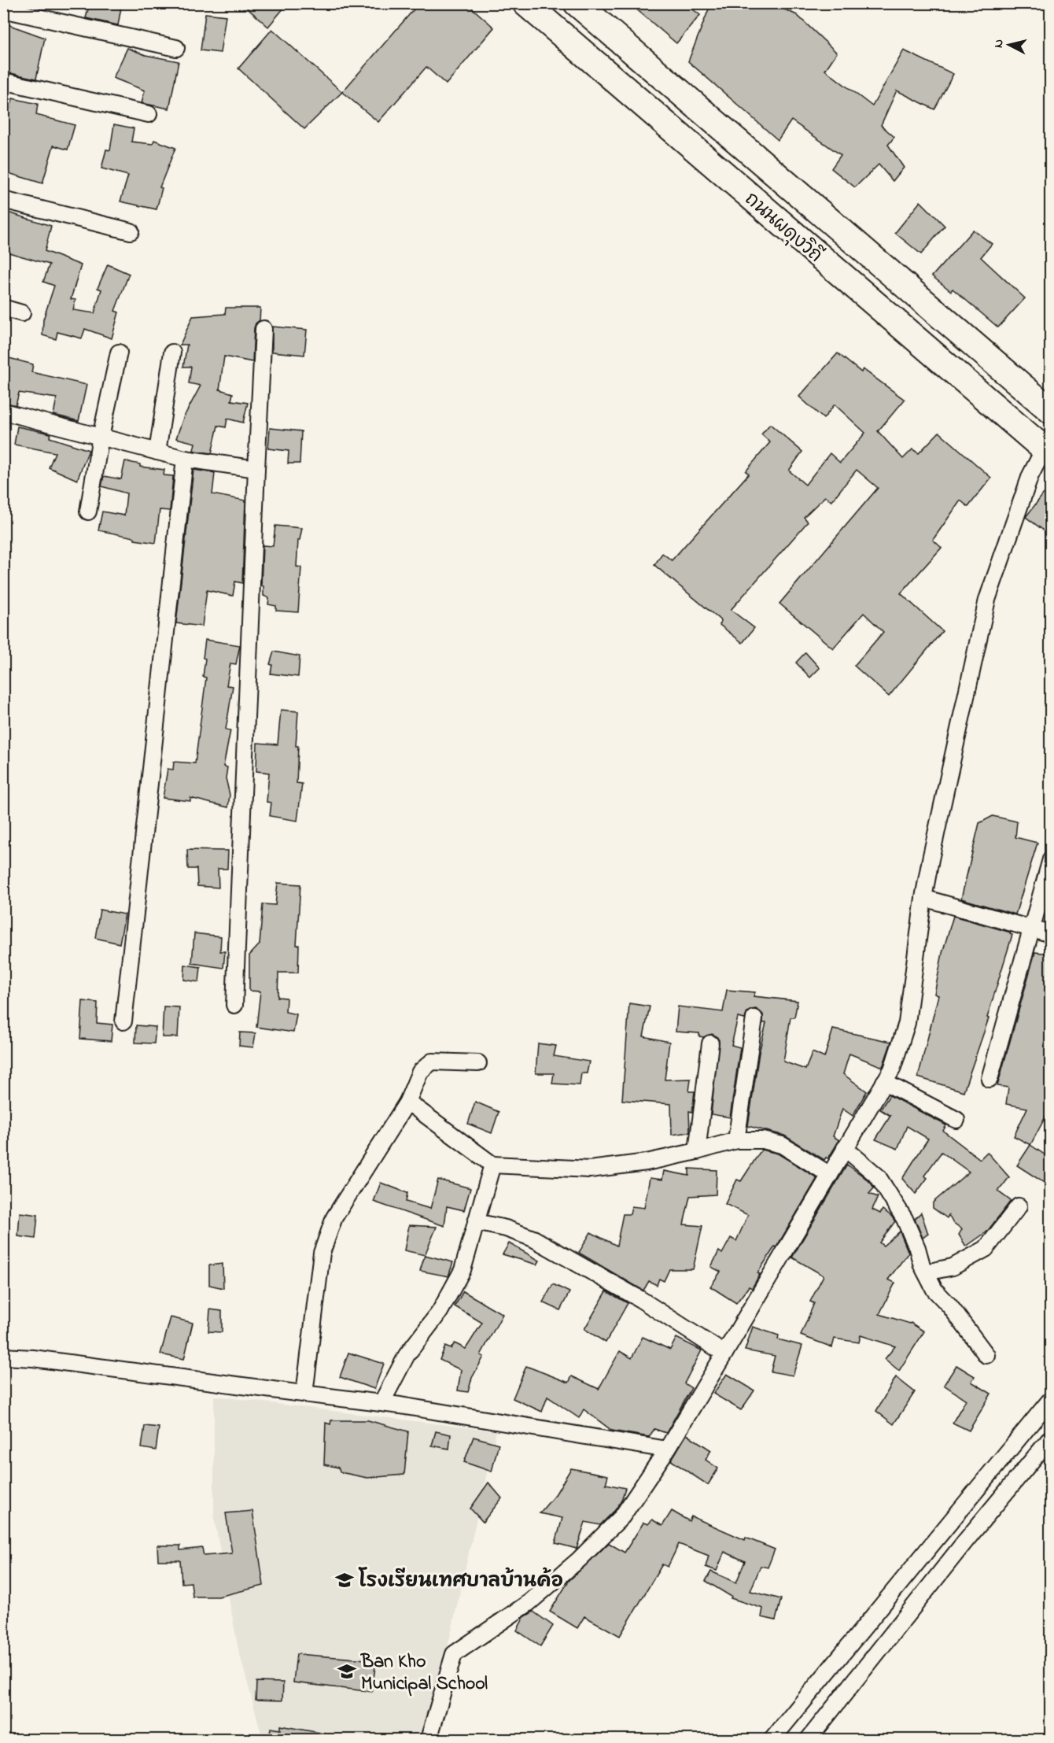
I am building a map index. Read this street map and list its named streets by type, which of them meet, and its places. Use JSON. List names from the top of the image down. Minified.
{"streets":{"main road":["ถนนผดุงวิถี"]},"places":{"school or university":["โรงเรียนเทศบาลบ้านค้อ","Ban Kho Municipal School"]},"north":"left"}
